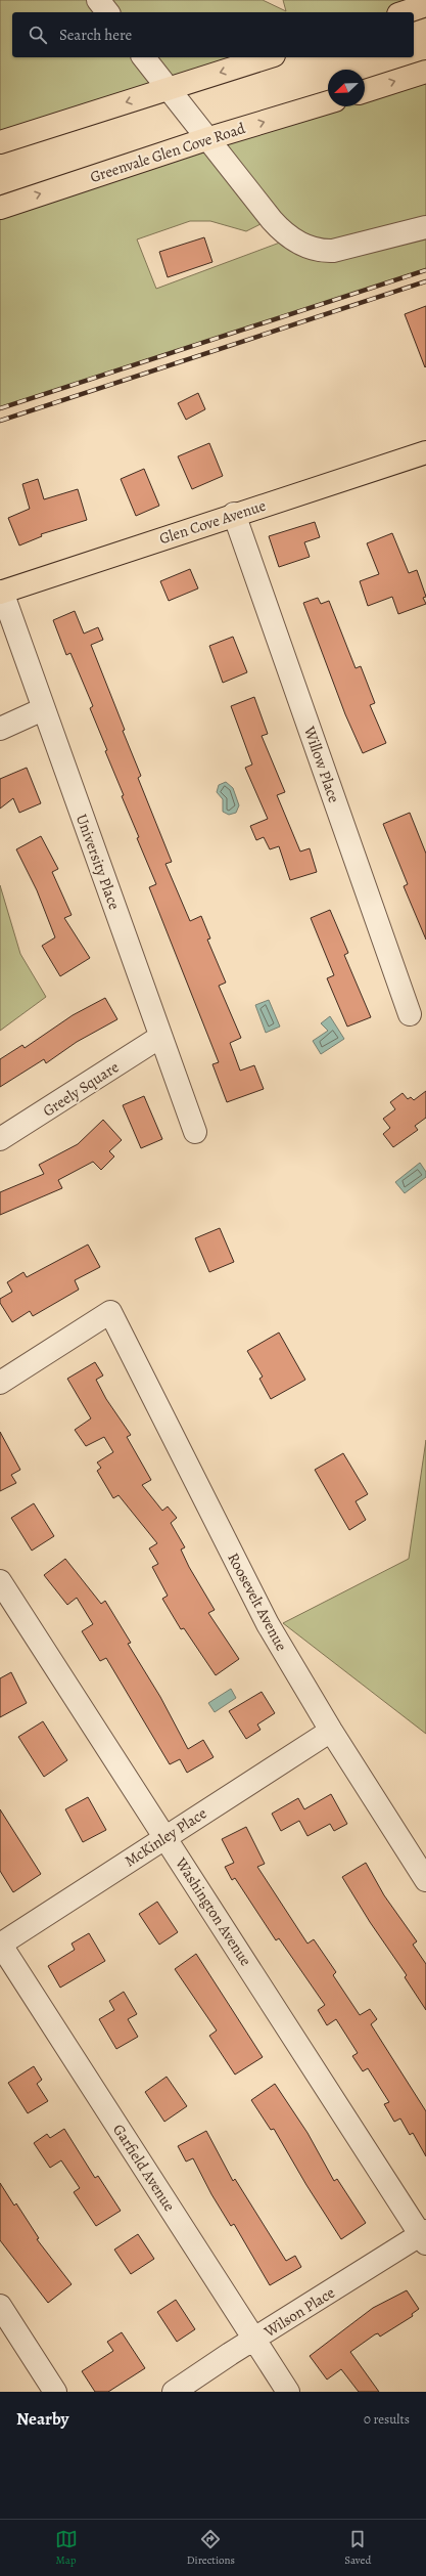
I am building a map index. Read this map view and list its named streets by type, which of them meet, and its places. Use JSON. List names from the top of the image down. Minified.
{"streets":{"main road":["Greenvale Glen Cove Road","Glen Cove Avenue"],"street":["Willow Place","University Place","Greely Square","Roosevelt Avenue","McKinley Place","Washington Avenue","Garfield Avenue","Wilson Place"]},"crossings":[["Glen Cove Avenue","Willow Place"],["Glen Cove Avenue","University Place"],["University Place","Greely Square"],["Roosevelt Avenue","McKinley Place"],["McKinley Place","Washington Avenue"],["McKinley Place","Garfield Avenue"],["Washington Avenue","Wilson Place"],["Garfield Avenue","Wilson Place"]],"north":"bottom left","page":{"search":"Search here","heading":["Nearby","0 results"],"nav":["Map","Directions","Saved"]}}
